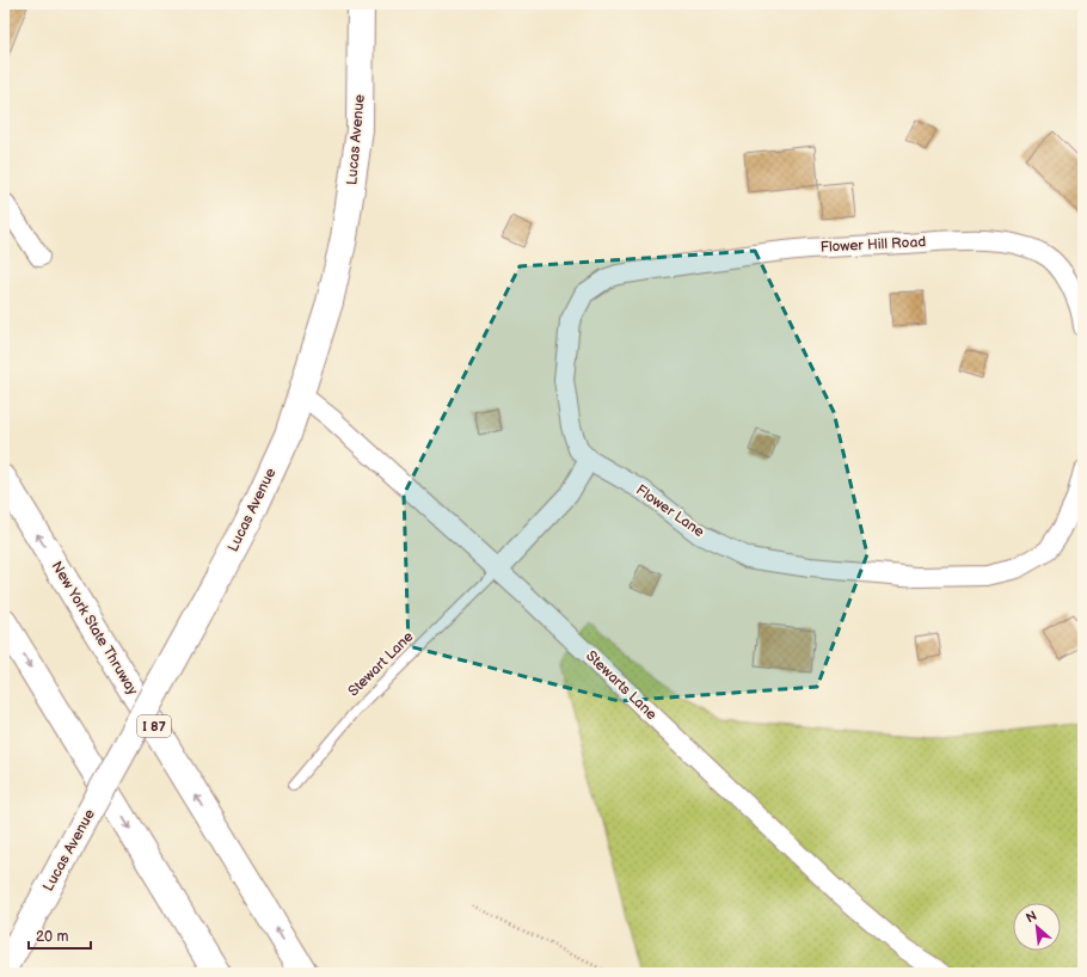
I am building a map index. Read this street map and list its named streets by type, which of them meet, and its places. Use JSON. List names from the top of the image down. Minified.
{"streets":{"main road":["Lucas Avenue","New York State Thruway","I 87"],"street":["Flower Hill Road","Flower Lane","Stewarts Lane"],"lane":["Stewart Lane"]},"crossings":[["Lucas Avenue","Stewarts Lane"],["Flower Hill Road","Flower Lane"],["Stewart Lane","Stewarts Lane"]],"scale_bar":"20 m","north":"top left"}
